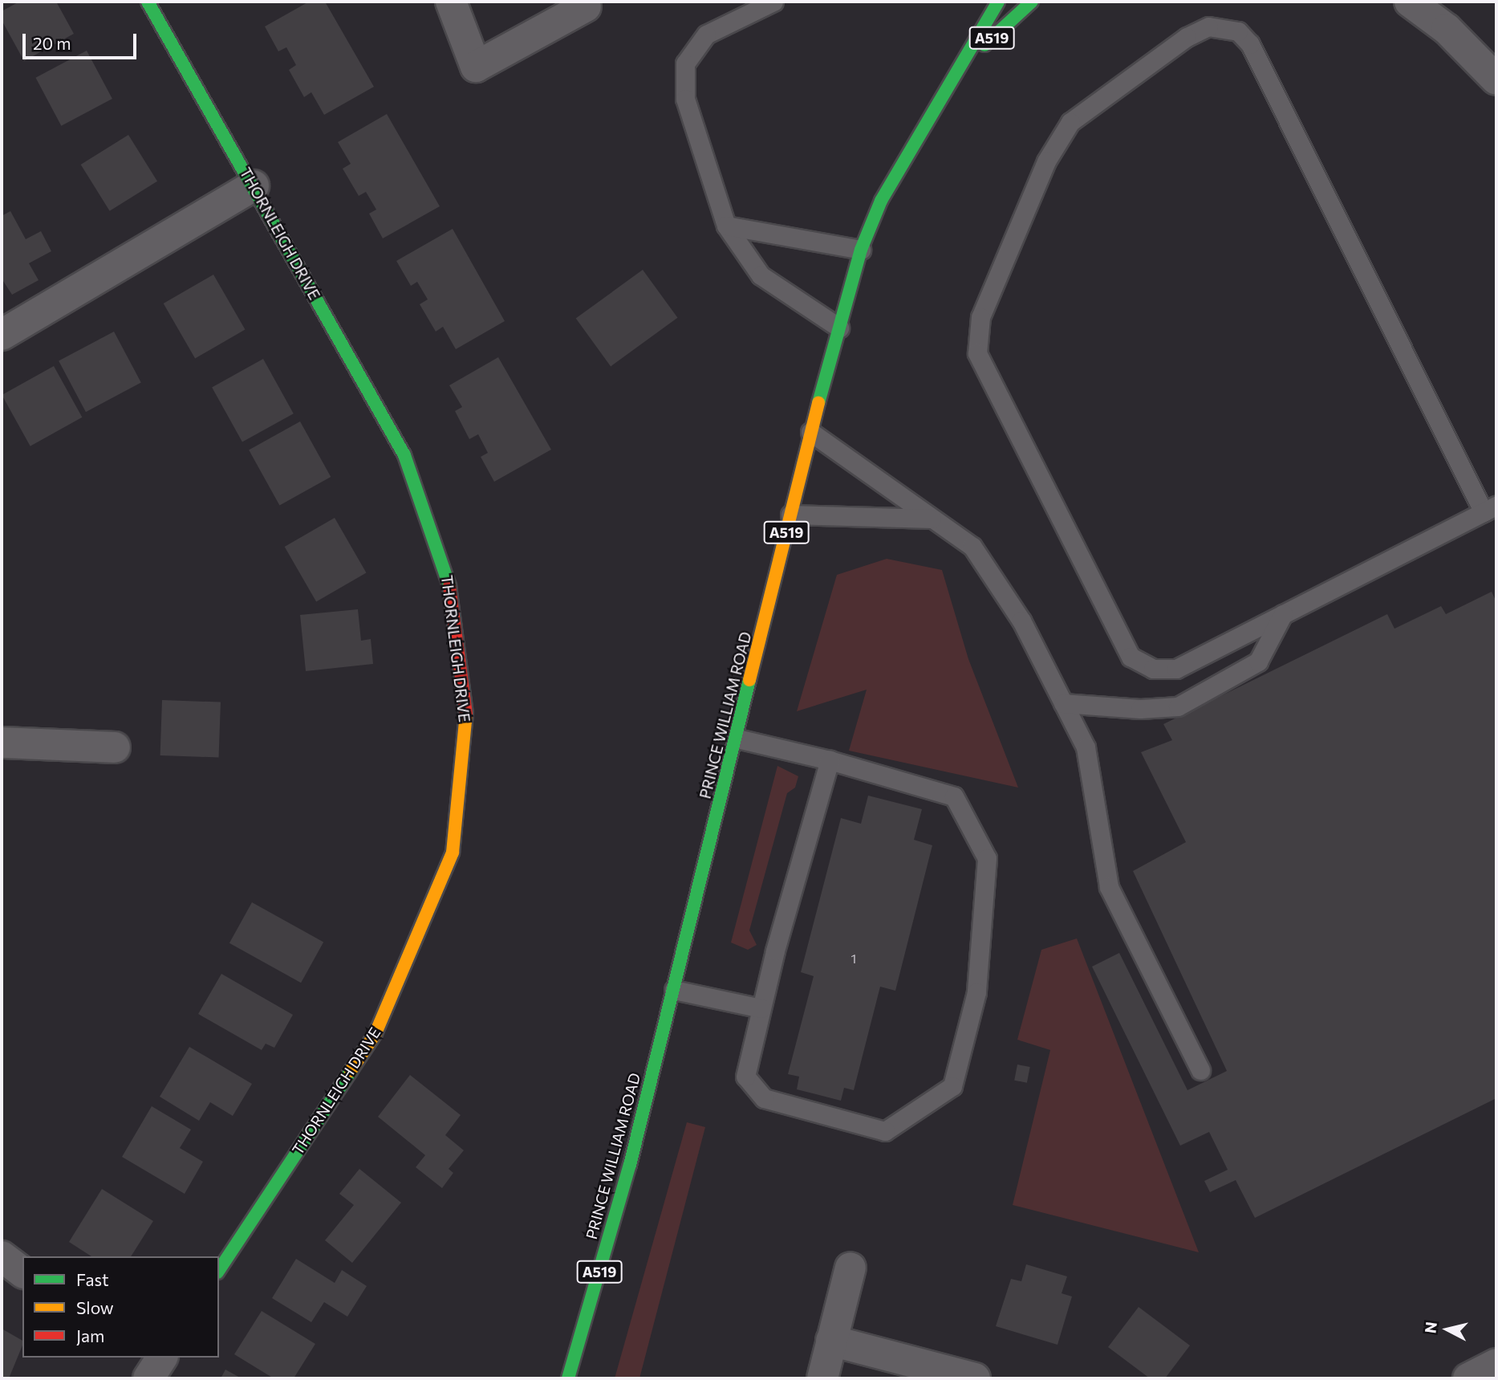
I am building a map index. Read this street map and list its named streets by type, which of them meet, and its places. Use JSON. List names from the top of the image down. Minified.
{"streets":{"main road":["A519","THORNLEIGH DRIVE","PRINCE WILLIAM ROAD"]},"house_numbers":["1"],"legend":["Fast","Slow","Jam"],"scale_bar":"20 m","north":"left"}
